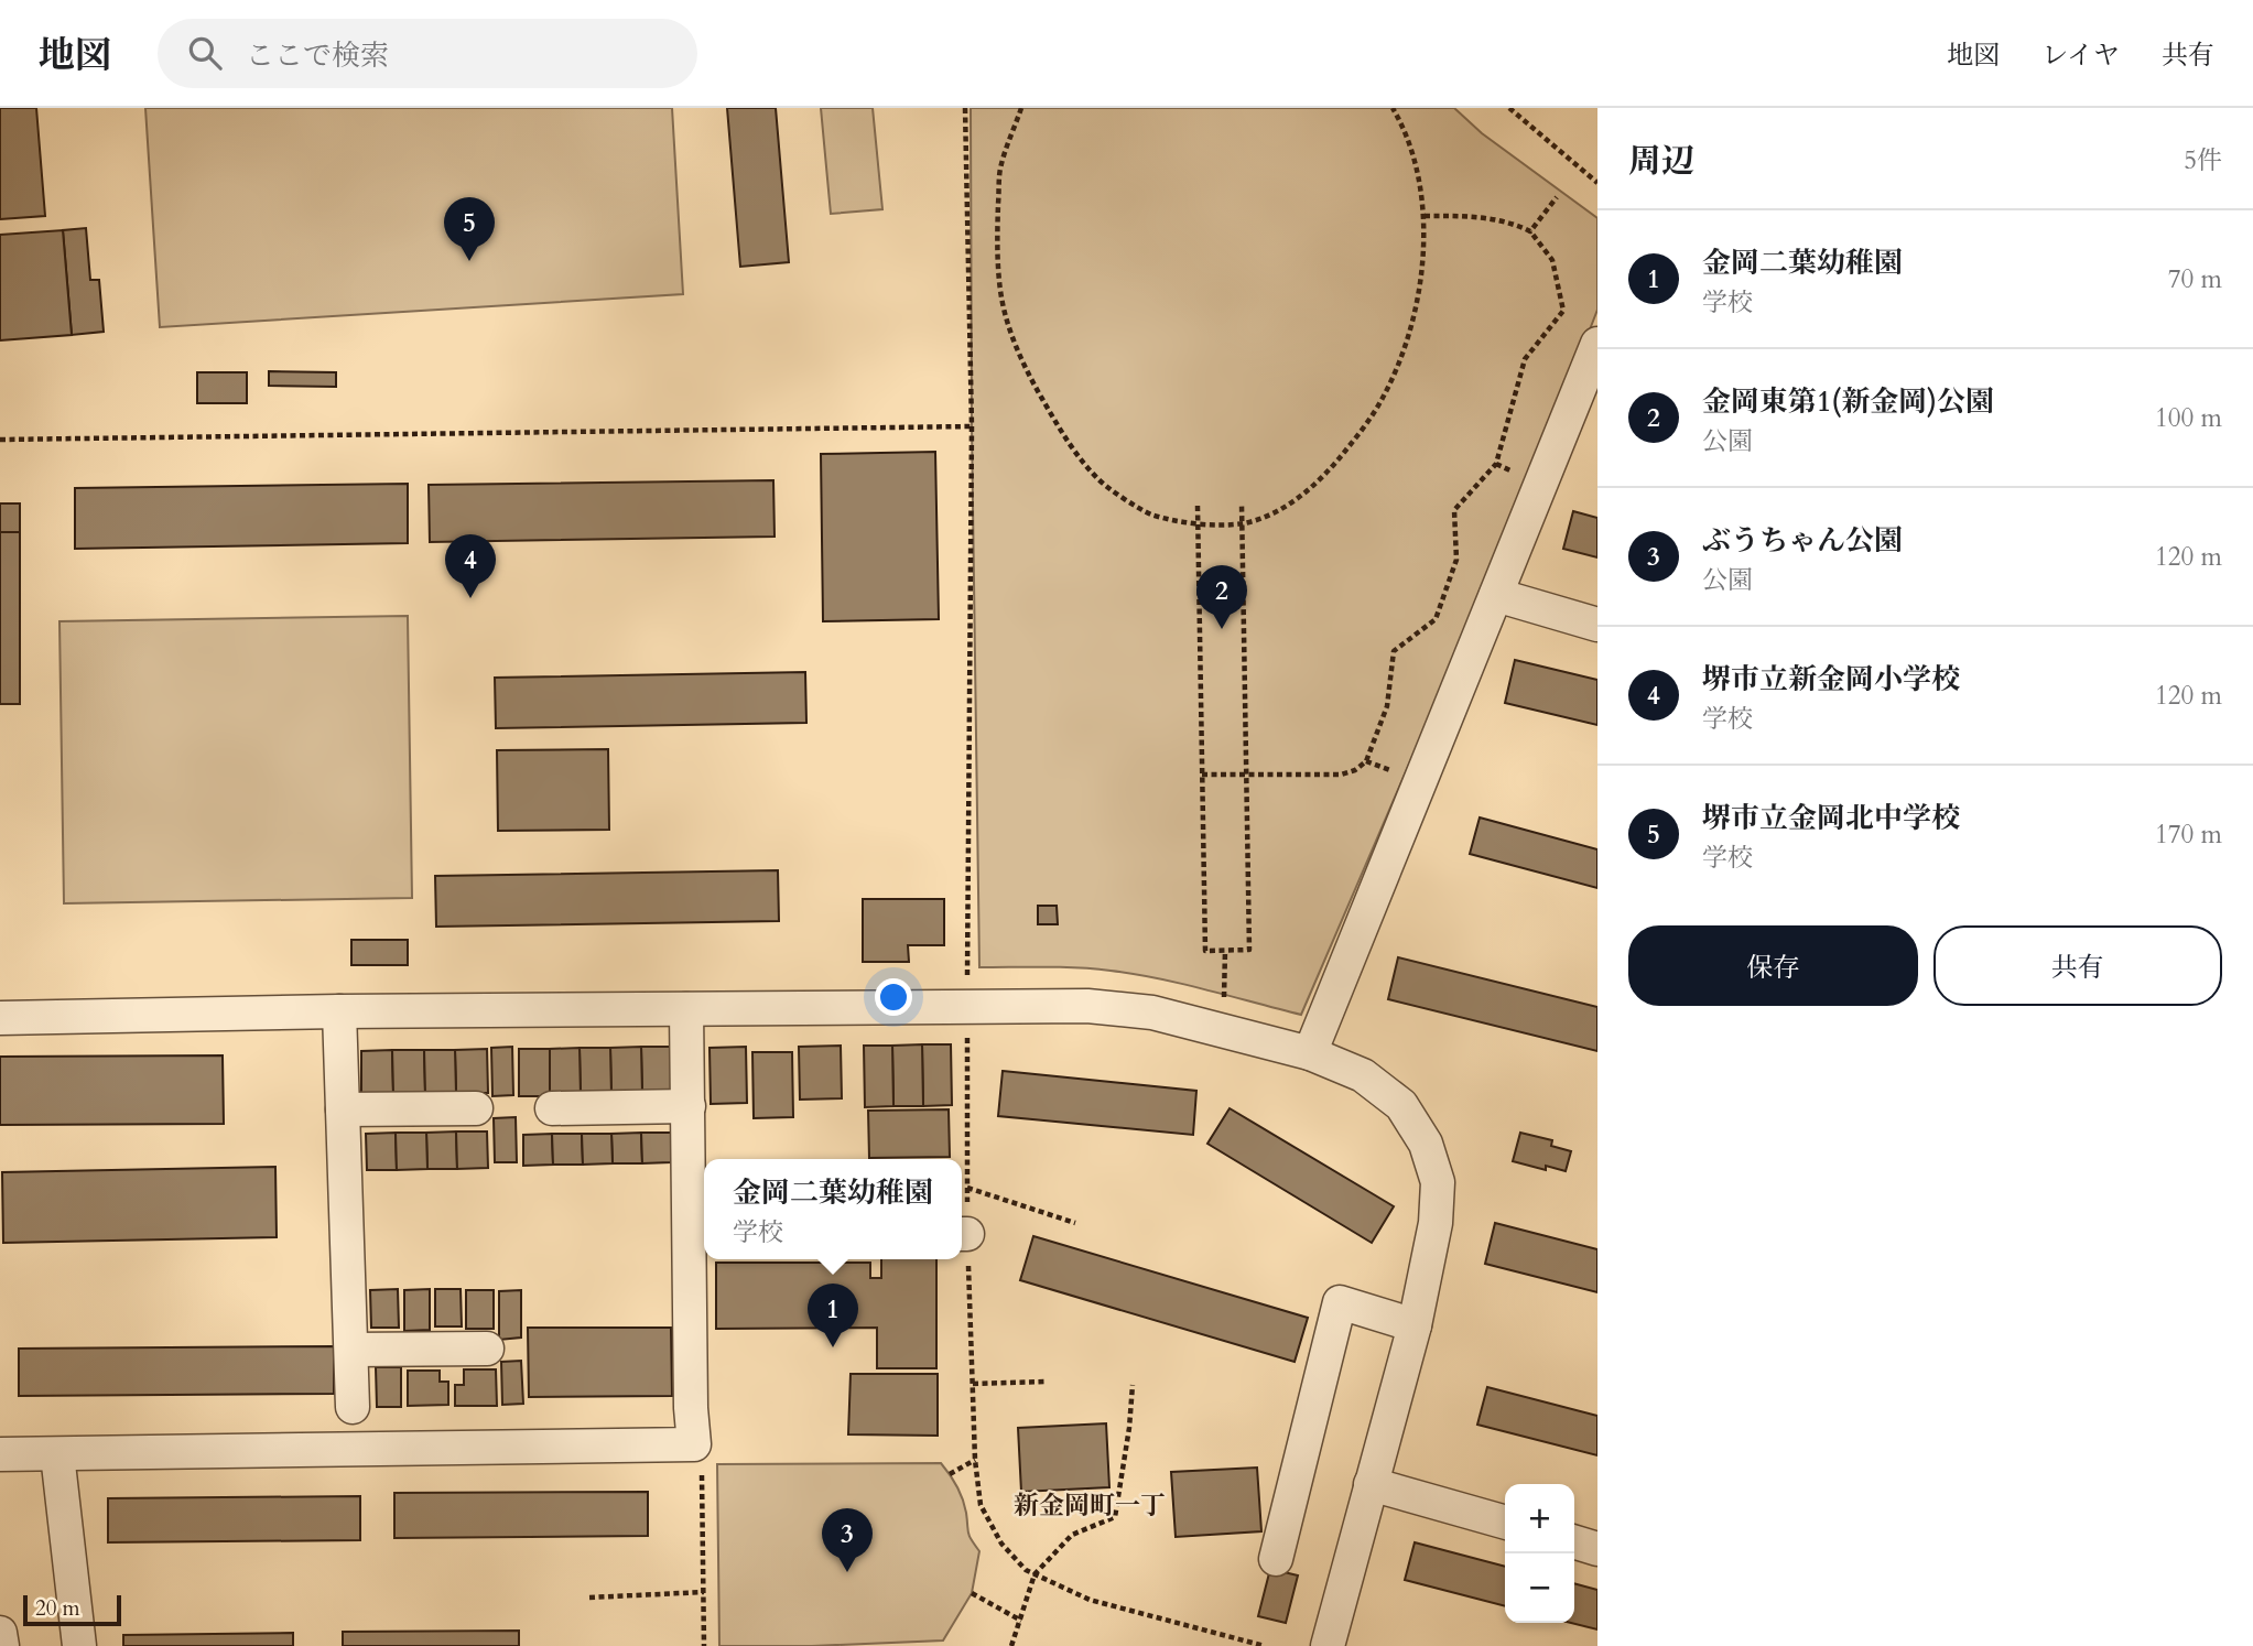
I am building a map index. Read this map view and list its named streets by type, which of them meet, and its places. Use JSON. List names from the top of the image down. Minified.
{"districts":["新金岡町一丁"],"scale_bar":"20 m","page":{"header":"地図","search":"ここで検索","nav":["地図","レイヤ","共有"],"heading":["周辺","5件"],"pins":["5","4","2","1","3"],"list":[{"mark":"1","name":"金岡二葉幼稚園","note":"学校","value":"70 m"},{"mark":"2","name":"金岡東第1(新金岡)公園","note":"公園","value":"100 m"},{"mark":"3","name":"ぶうちゃん公園","note":"公園","value":"120 m"},{"mark":"4","name":"堺市立新金岡小学校","note":"学校","value":"120 m"},{"mark":"5","name":"堺市立金岡北中学校","note":"学校","value":"170 m"}],"buttons":["保存","共有"],"popup":["金岡二葉幼稚園","学校"],"map_buttons":["+","−"],"scale":"20 m"}}
